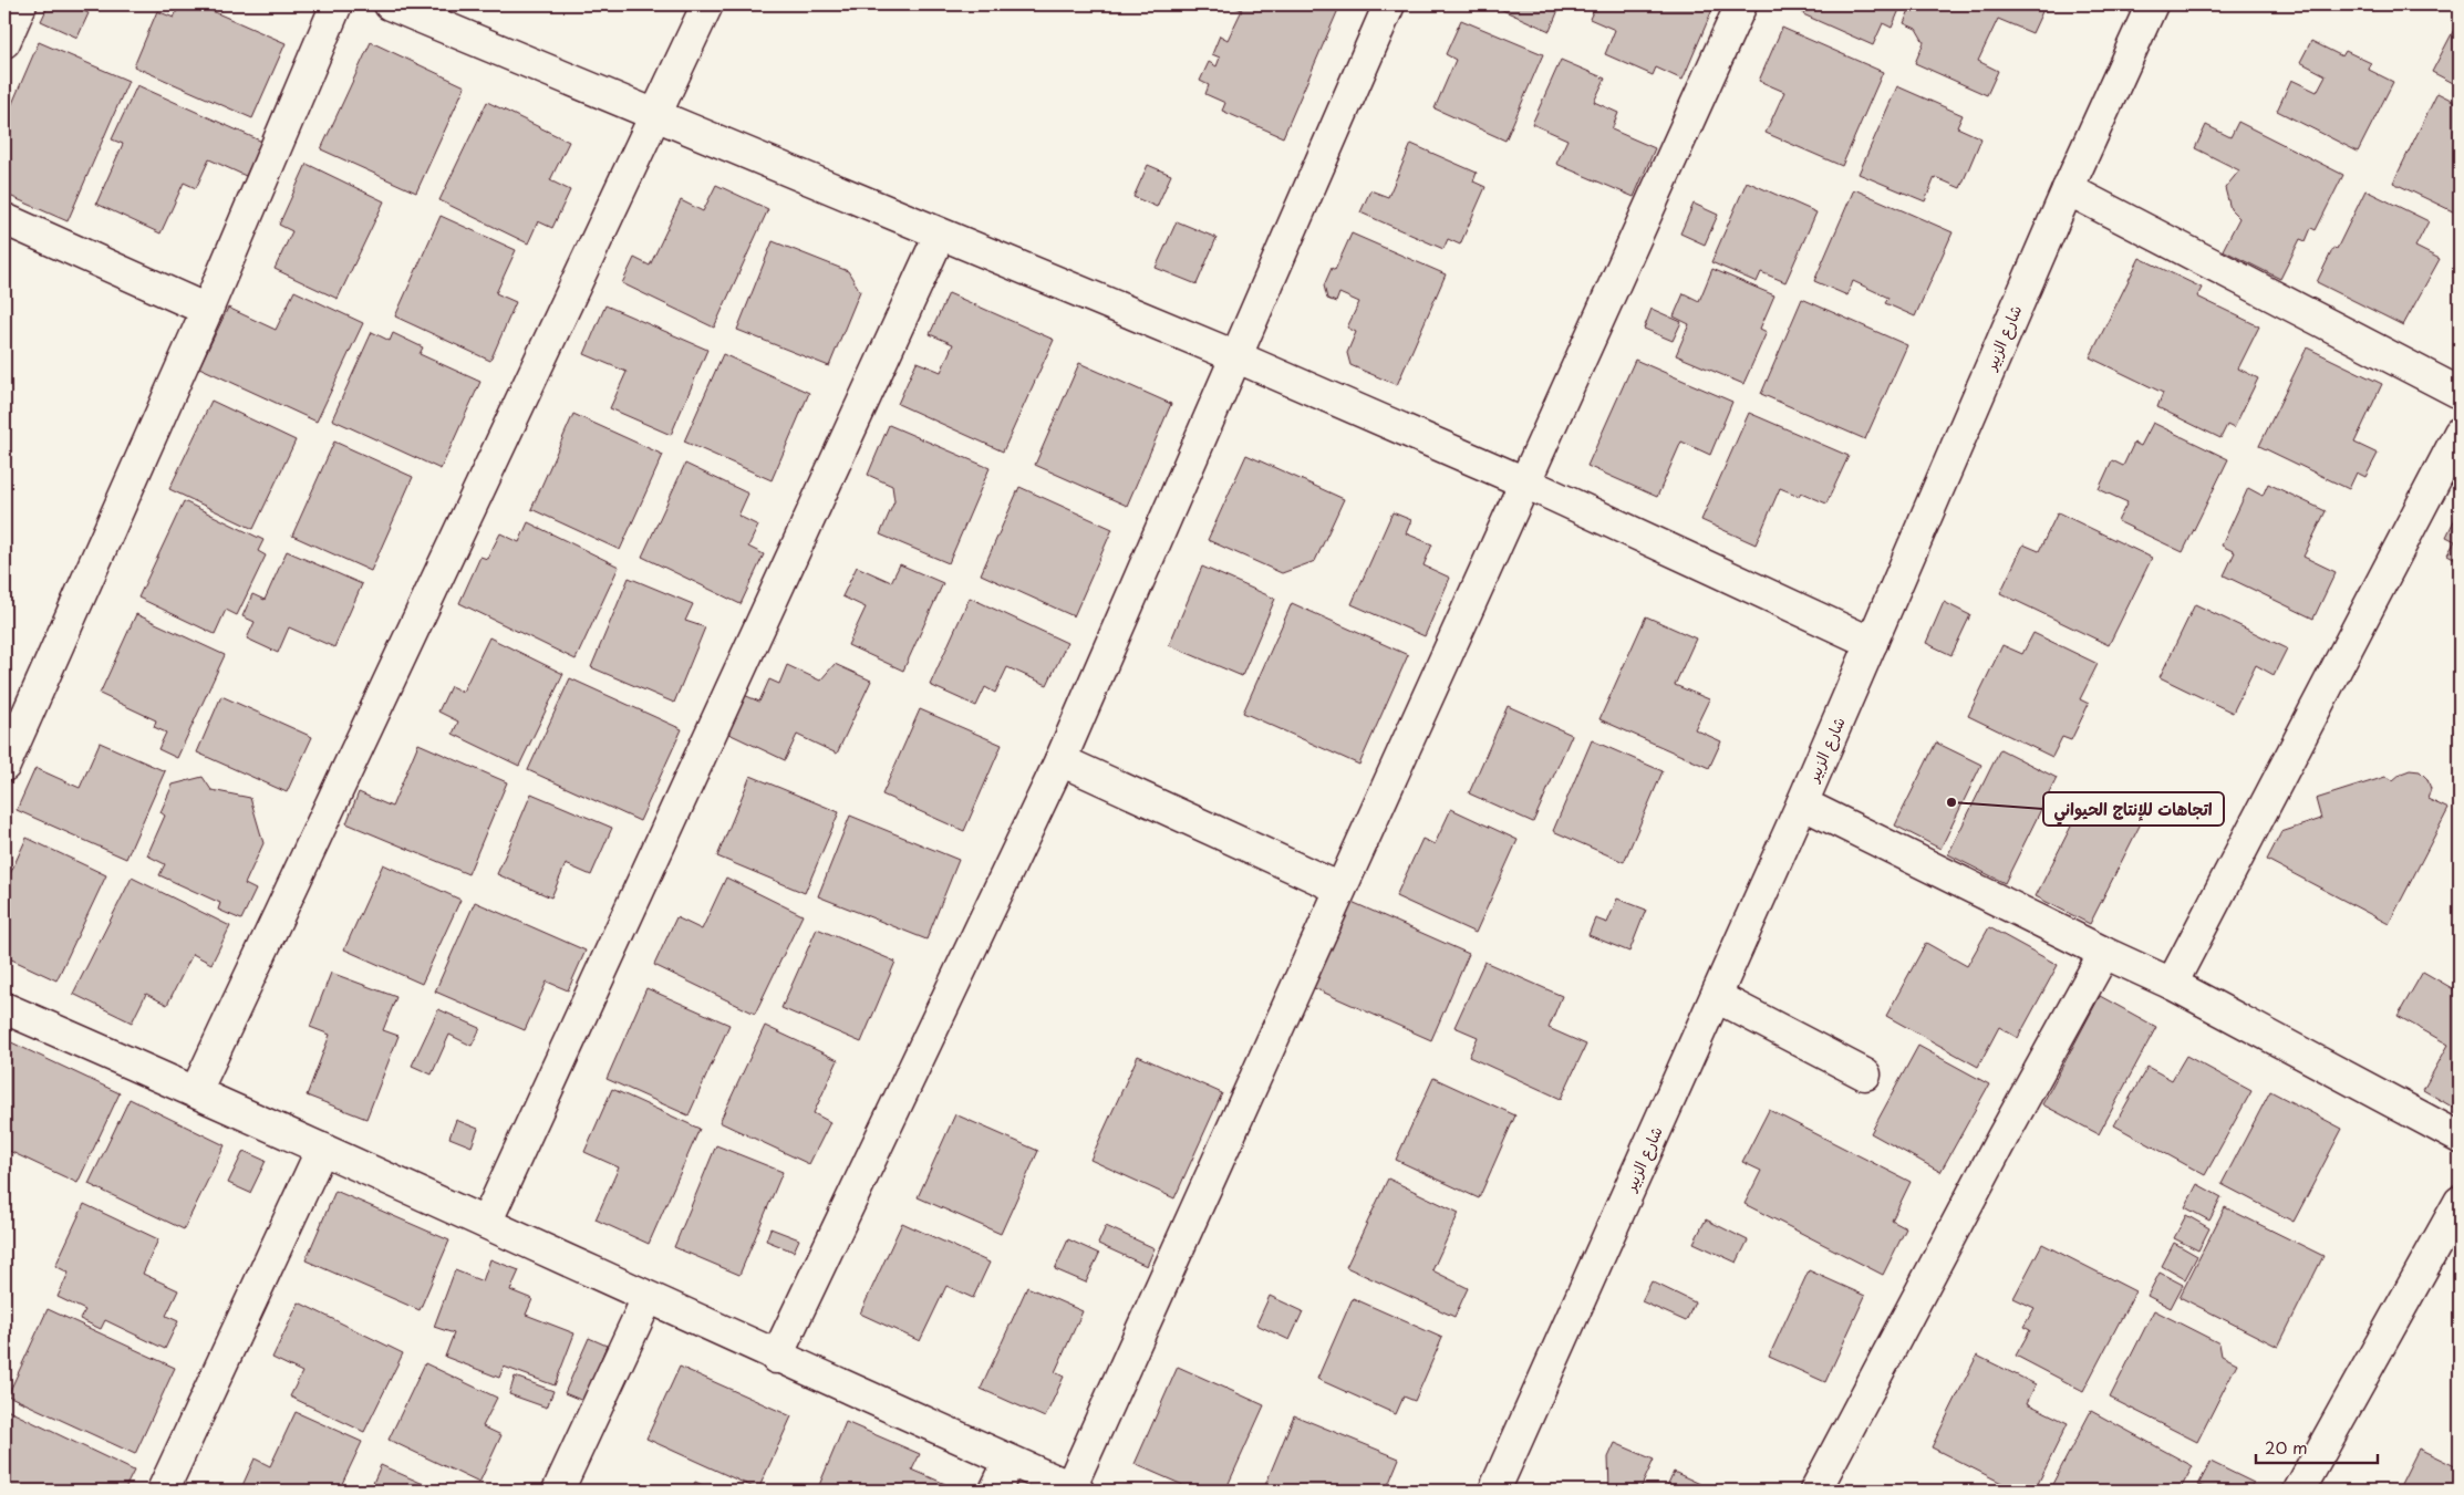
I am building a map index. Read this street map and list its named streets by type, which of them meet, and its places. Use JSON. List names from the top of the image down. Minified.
{"streets":{"street":["شارع الزبير"]},"places":["اتجاهات للإنتاج الحيواني"],"scale_bar":"20 m"}
